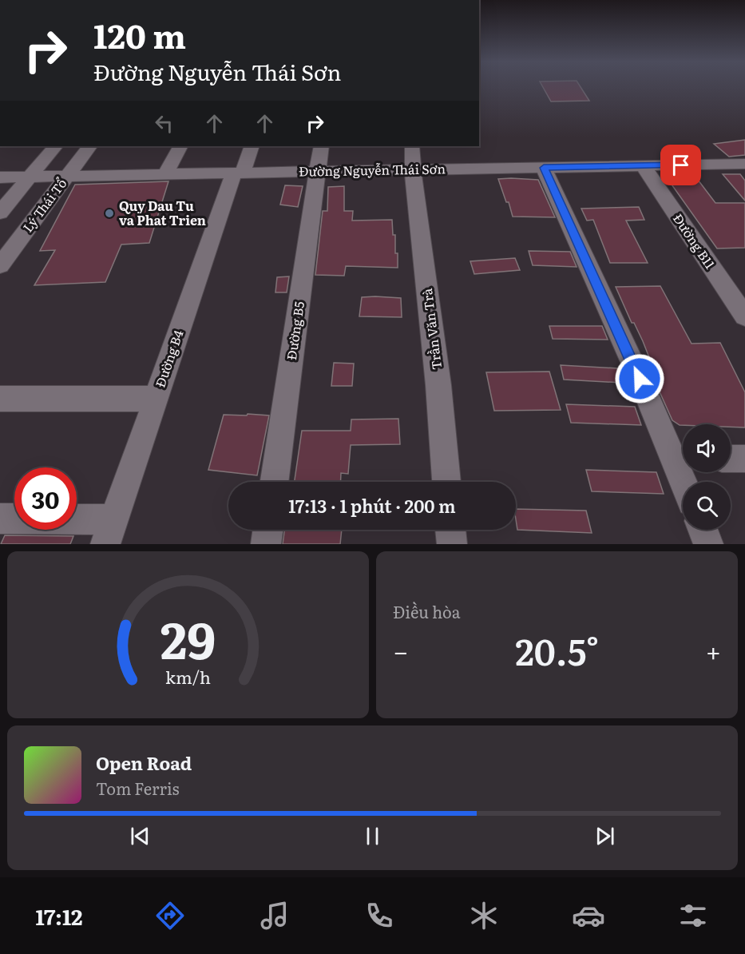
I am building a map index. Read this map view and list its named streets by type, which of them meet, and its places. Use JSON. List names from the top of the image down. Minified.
{"streets":{"street":["Đường Nguyễn Thái Sơn","Lý Thái Tổ","Đường B11","Trần Văn Trà","Đường B5","Đường B4"]},"crossings":[["Đường Nguyễn Thái Sơn","Lý Thái Tổ"],["Đường Nguyễn Thái Sơn","Đường B11"],["Đường Nguyễn Thái Sơn","Trần Văn Trà"],["Đường Nguyễn Thái Sơn","Đường B5"],["Đường Nguyễn Thái Sơn","Đường B4"]],"places":["Quy Dau Tu va Phat Trien"],"page":{"turn":["120 m","Đường Nguyễn Thái Sơn"],"limit":"30","trip":"17:13 · 1 phút · 200 m","tile":"Điều hòa","heat":["−","20.5°","+"],"song":["Open Road","Tom Ferris"],"tabs":"17:12","gauge":["29","km/h"]}}
